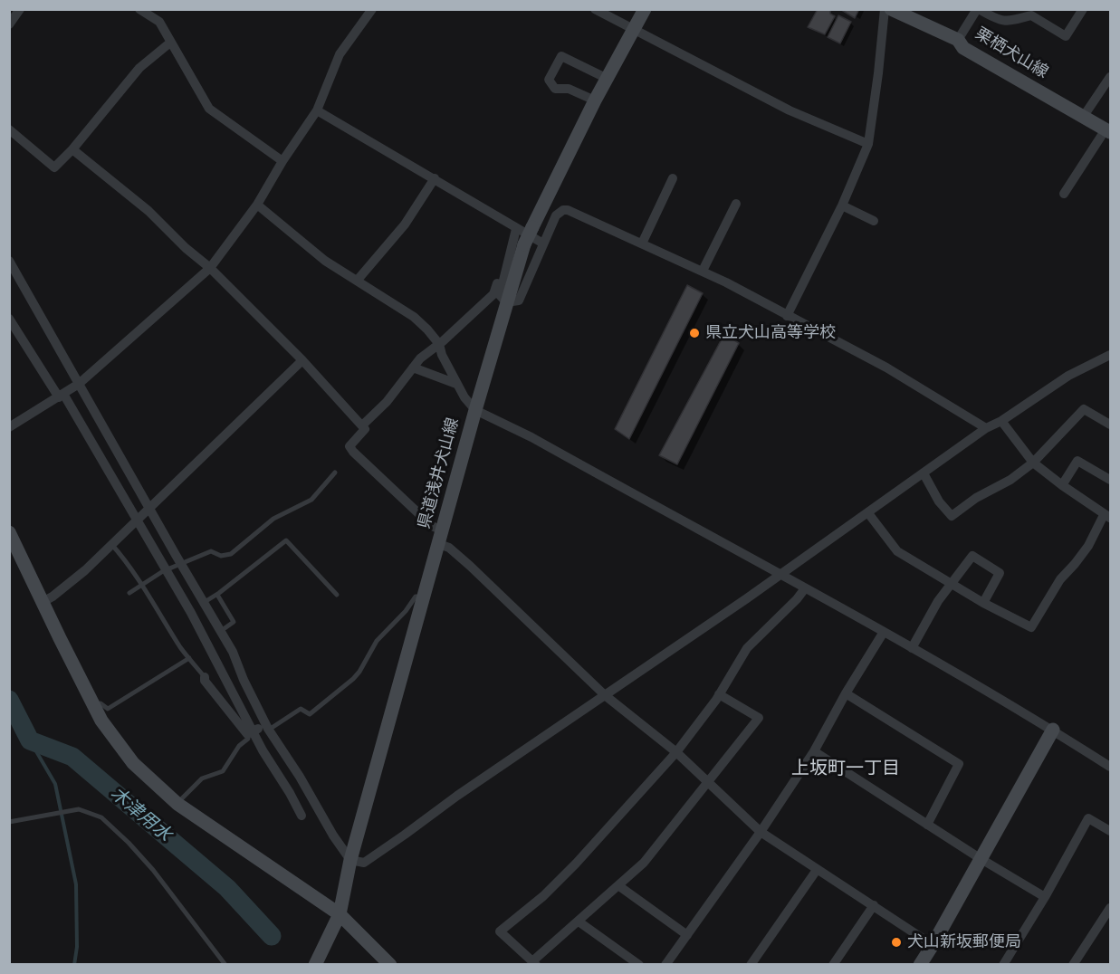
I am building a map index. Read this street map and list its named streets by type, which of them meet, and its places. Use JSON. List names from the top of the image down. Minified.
{"streets":{"main road":["栗栖犬山線","県道浅井犬山線"]},"districts":["上坂町一丁目"],"water":["木津用水"],"places":["県立犬山高等学校","犬山新坂郵便局"]}
